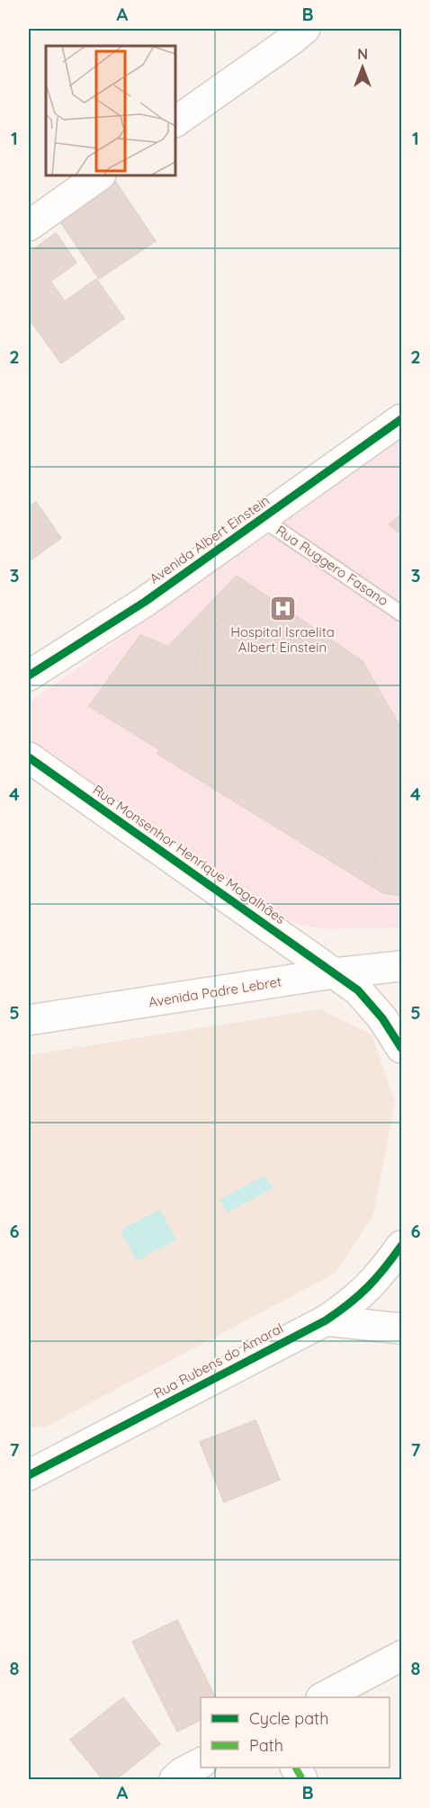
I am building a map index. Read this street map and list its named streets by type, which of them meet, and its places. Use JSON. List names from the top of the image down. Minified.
{"streets":{"street":["Avenida Albert Einstein","Rua Monsenhor Henrique Magalhães","Avenida Padre Lebret","Rua Rubens do Amaral"],"lane":["Rua Ruggero Fasano"]},"crossings":[["Avenida Albert Einstein","Rua Ruggero Fasano"],["Rua Monsenhor Henrique Magalhães","Avenida Padre Lebret"]],"places":{"hospital":["Hospital Israelita Albert Einstein"]},"legend":["Cycle path","Path"],"north":"top","grid":{"columns":["A","B"],"rows":["1","2","3","4","5","6","7","8"]}}
